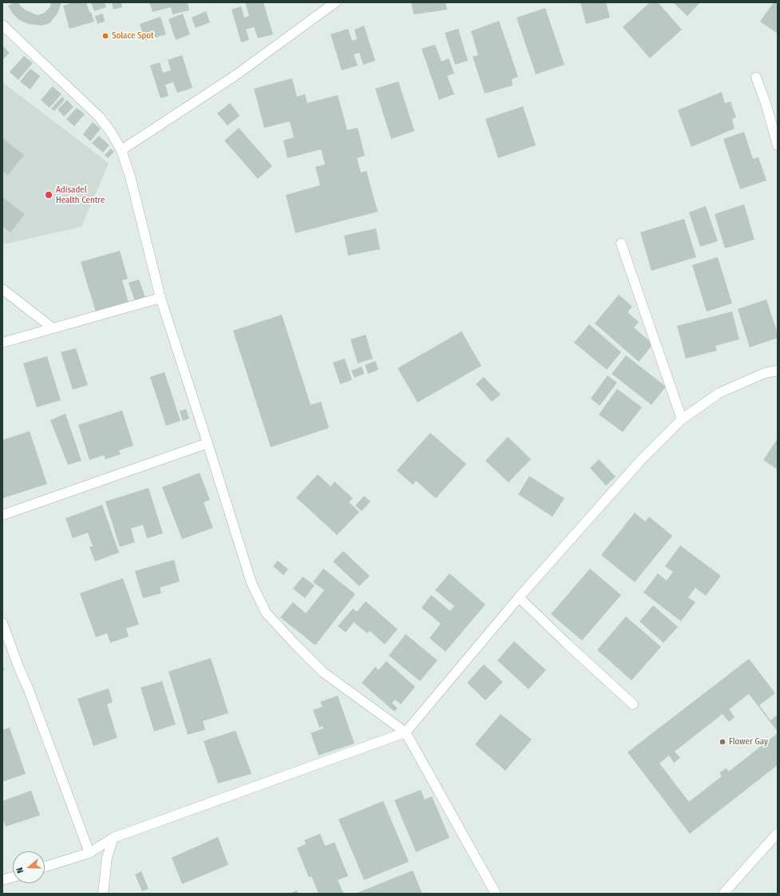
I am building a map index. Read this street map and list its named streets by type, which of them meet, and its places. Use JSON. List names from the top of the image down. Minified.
{"places":["Solace Spot","Adisadel Health Centre","Flower Gay"],"north":"left"}
